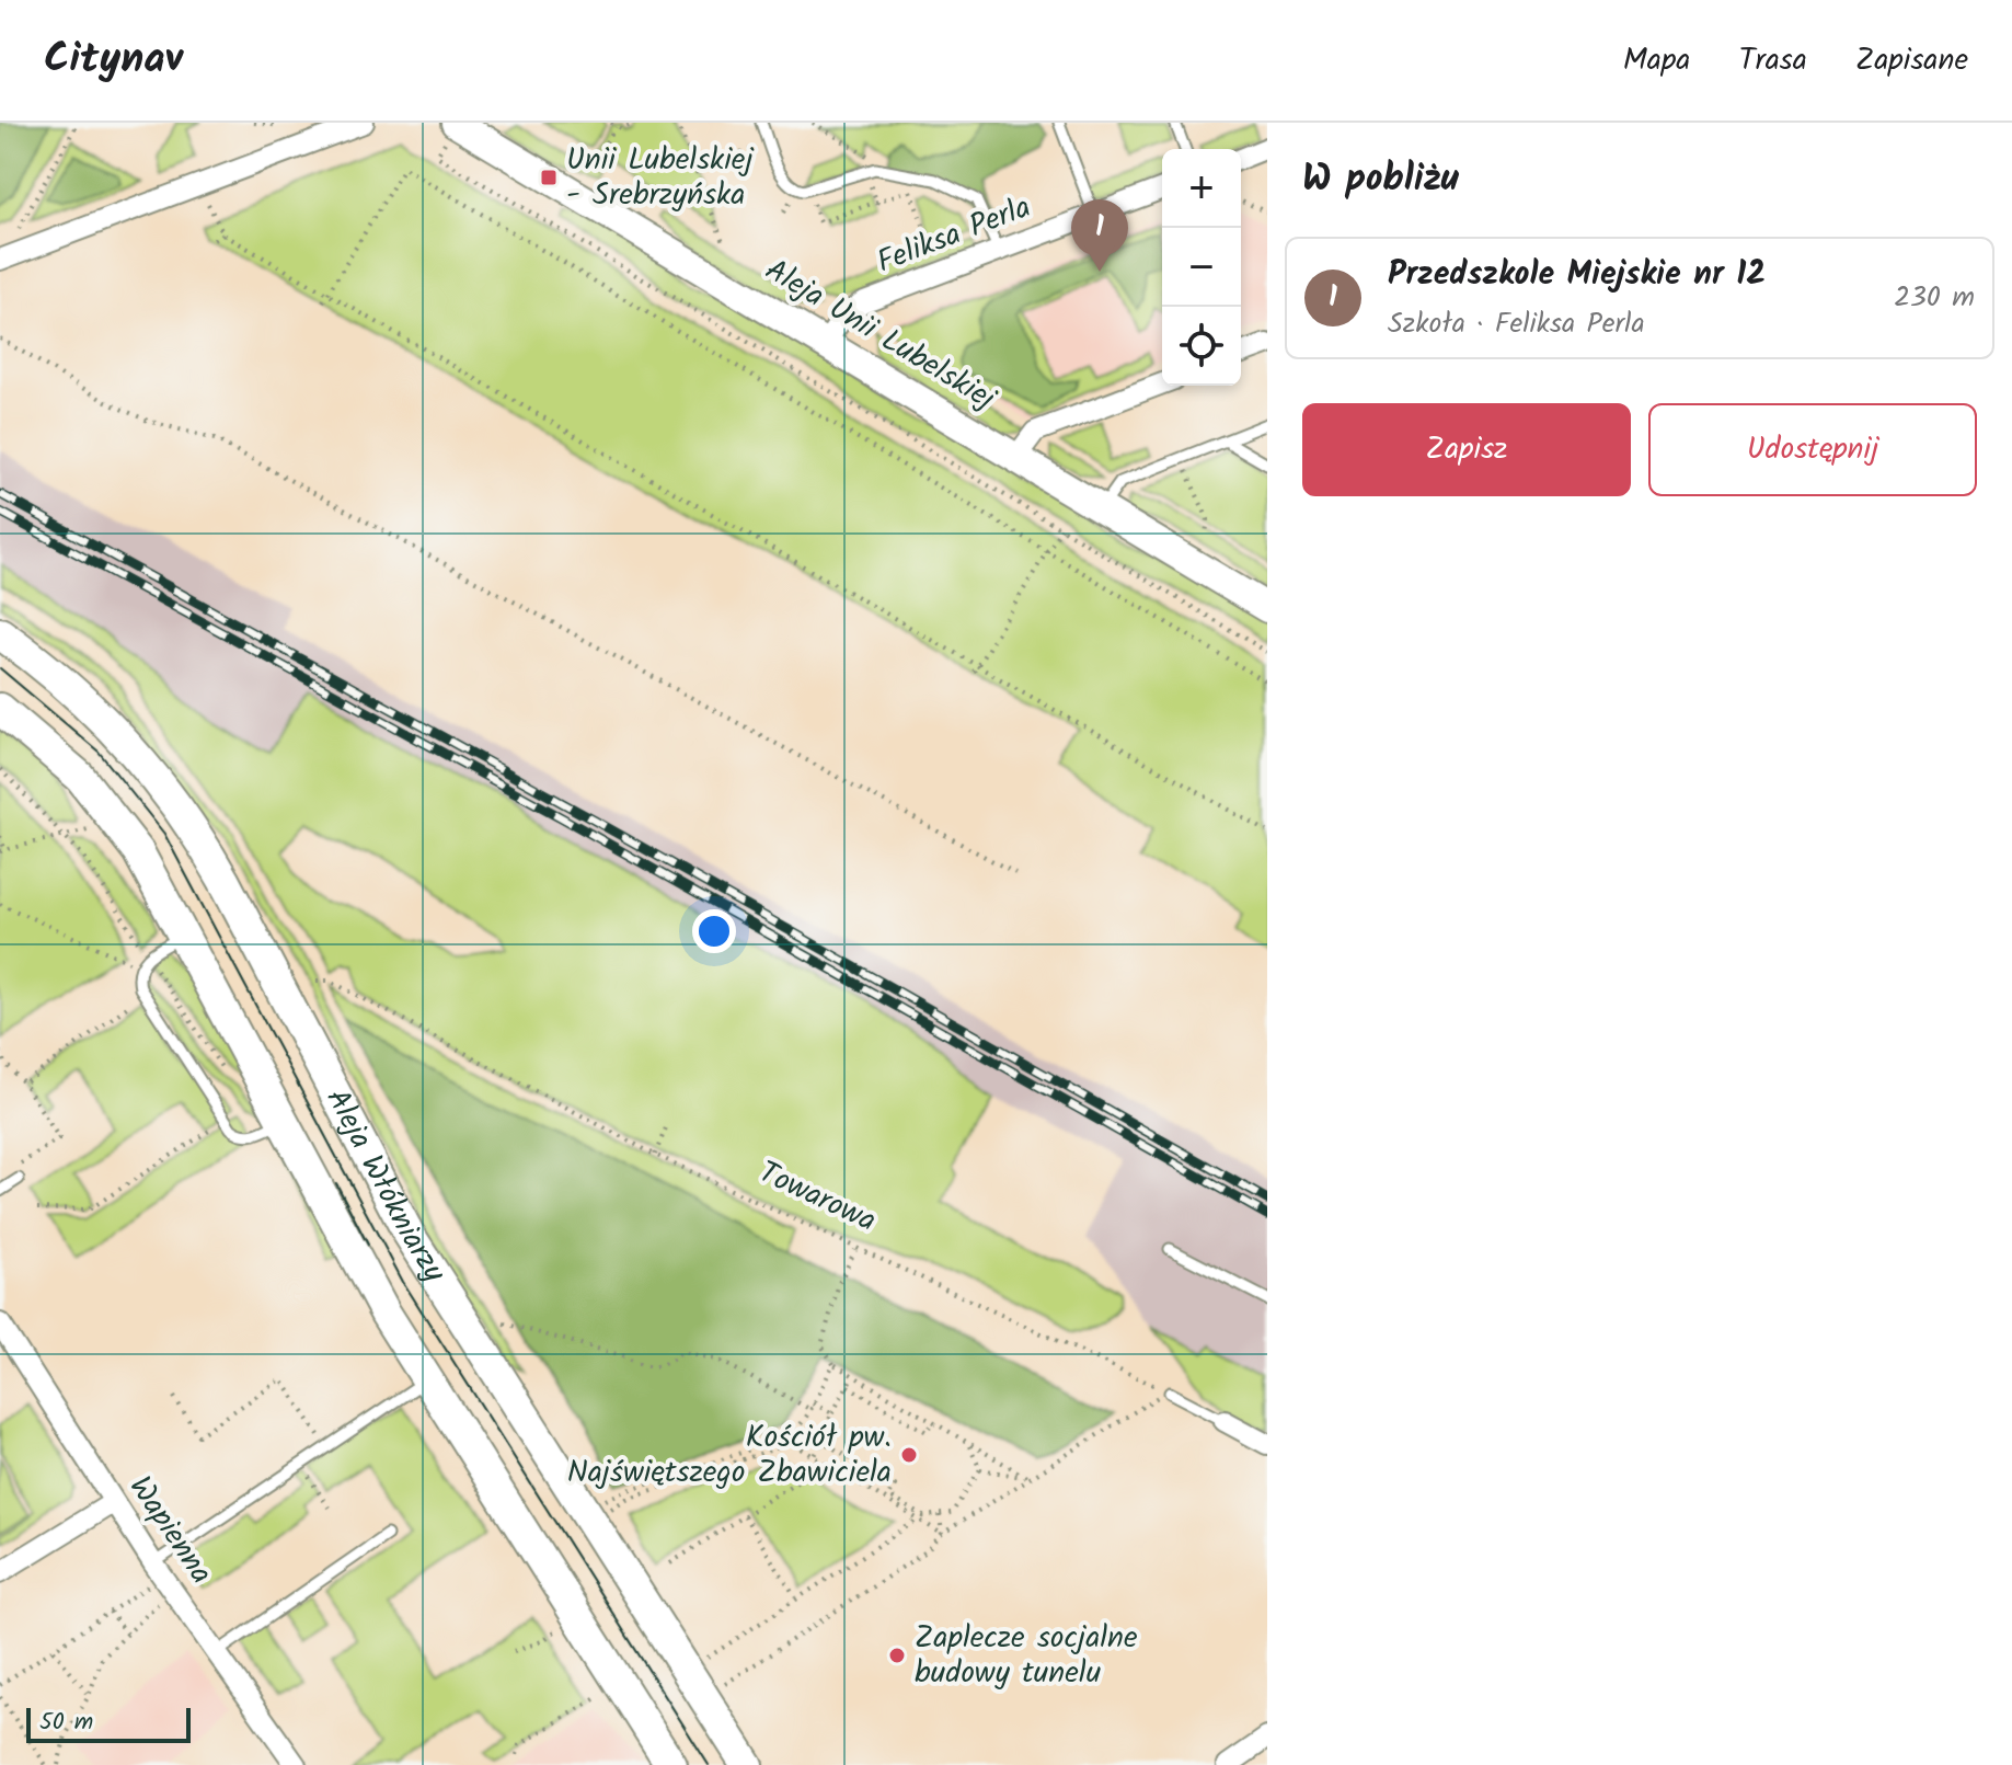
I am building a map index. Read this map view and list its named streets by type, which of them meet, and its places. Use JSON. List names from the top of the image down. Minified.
{"streets":{"main road":["Aleja Włókniarzy"],"street":["Feliksa Perla","Aleja Unii Lubelskiej","Wapienna"],"path":["Towarowa"]},"crossings":[["Feliksa Perla","Aleja Unii Lubelskiej"]],"places":{"transit":["Unii Lubelskiej - Srebrzyńska"],"other":["Kościół pw. Najświętszego Zbawiciela","Zaplecze socjalne budowy tunelu"]},"scale_bar":"50 m","page":{"header":"Citynav","nav":["Mapa","Trasa","Zapisane"],"heading":"W pobliżu","map_buttons":["+","−"],"pins":"1","list":[{"mark":"1","name":"Przedszkole Miejskie nr 12","note":"Szkoła · Feliksa Perla","value":"230 m"}],"buttons":["Zapisz","Udostępnij"],"scale":"50 m"}}
